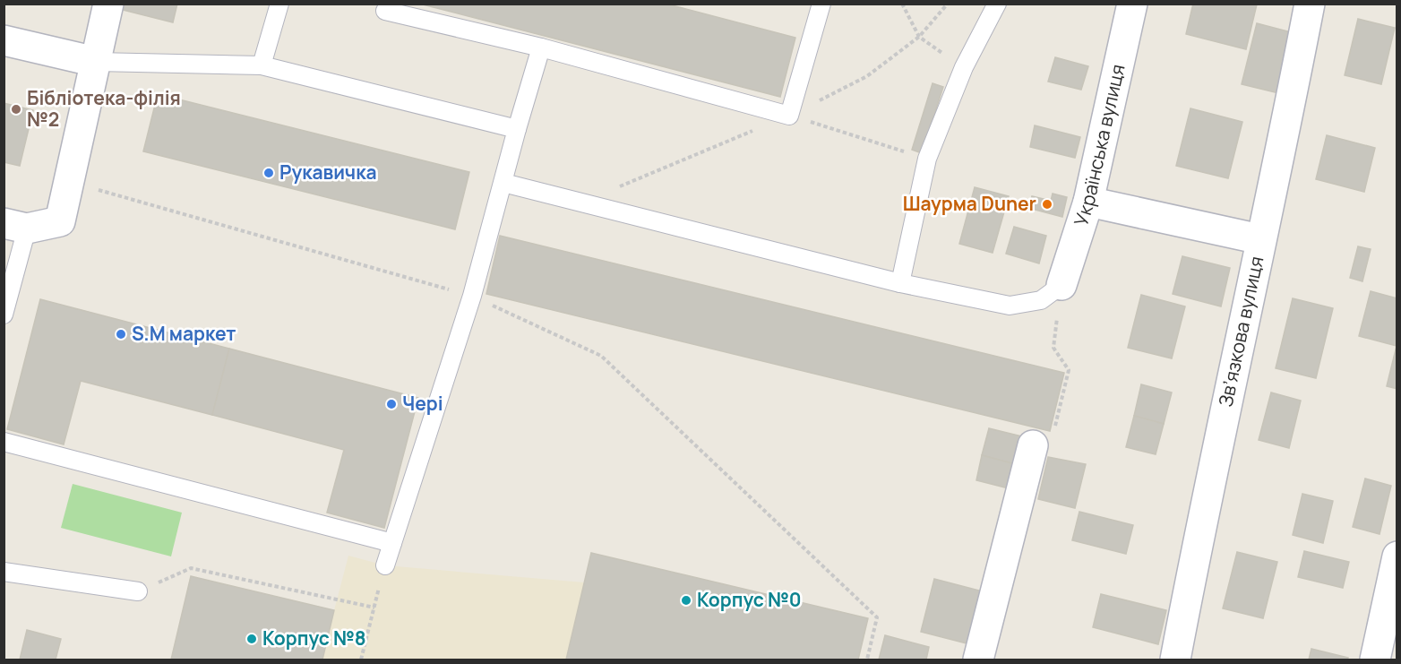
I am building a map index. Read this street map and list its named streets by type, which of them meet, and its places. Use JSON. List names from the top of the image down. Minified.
{"streets":{"street":["Українська вулиця","Звʼязкова вулиця"]},"places":["Бібліотека-філія №2","Рукавичка","Шаурма Duner","S.M маркет","Чері","Корпус №0","Корпус №8"]}
